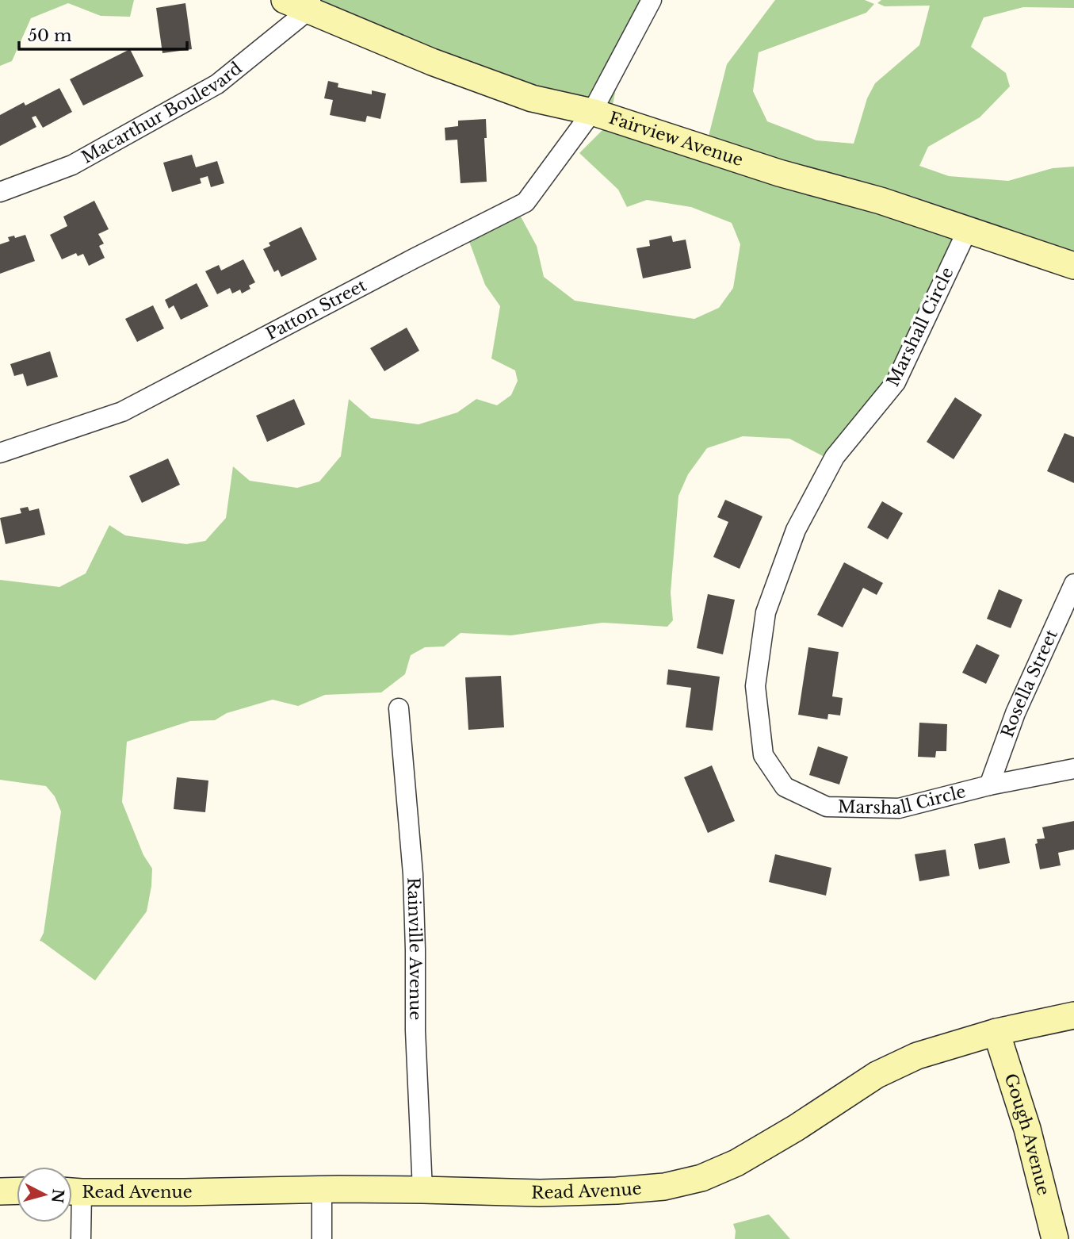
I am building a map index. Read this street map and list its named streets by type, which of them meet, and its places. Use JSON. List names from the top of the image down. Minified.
{"streets":{"street":["Macarthur Boulevard","Fairview Avenue","Patton Street","Marshall Circle","Rosella Street","Rainville Avenue","Gough Avenue","Read Avenue"]},"crossings":[["Macarthur Boulevard","Fairview Avenue"],["Fairview Avenue","Patton Street"],["Fairview Avenue","Marshall Circle"],["Marshall Circle","Rosella Street"],["Rainville Avenue","Read Avenue"],["Gough Avenue","Read Avenue"]],"scale_bar":"50 m","north":"right"}
